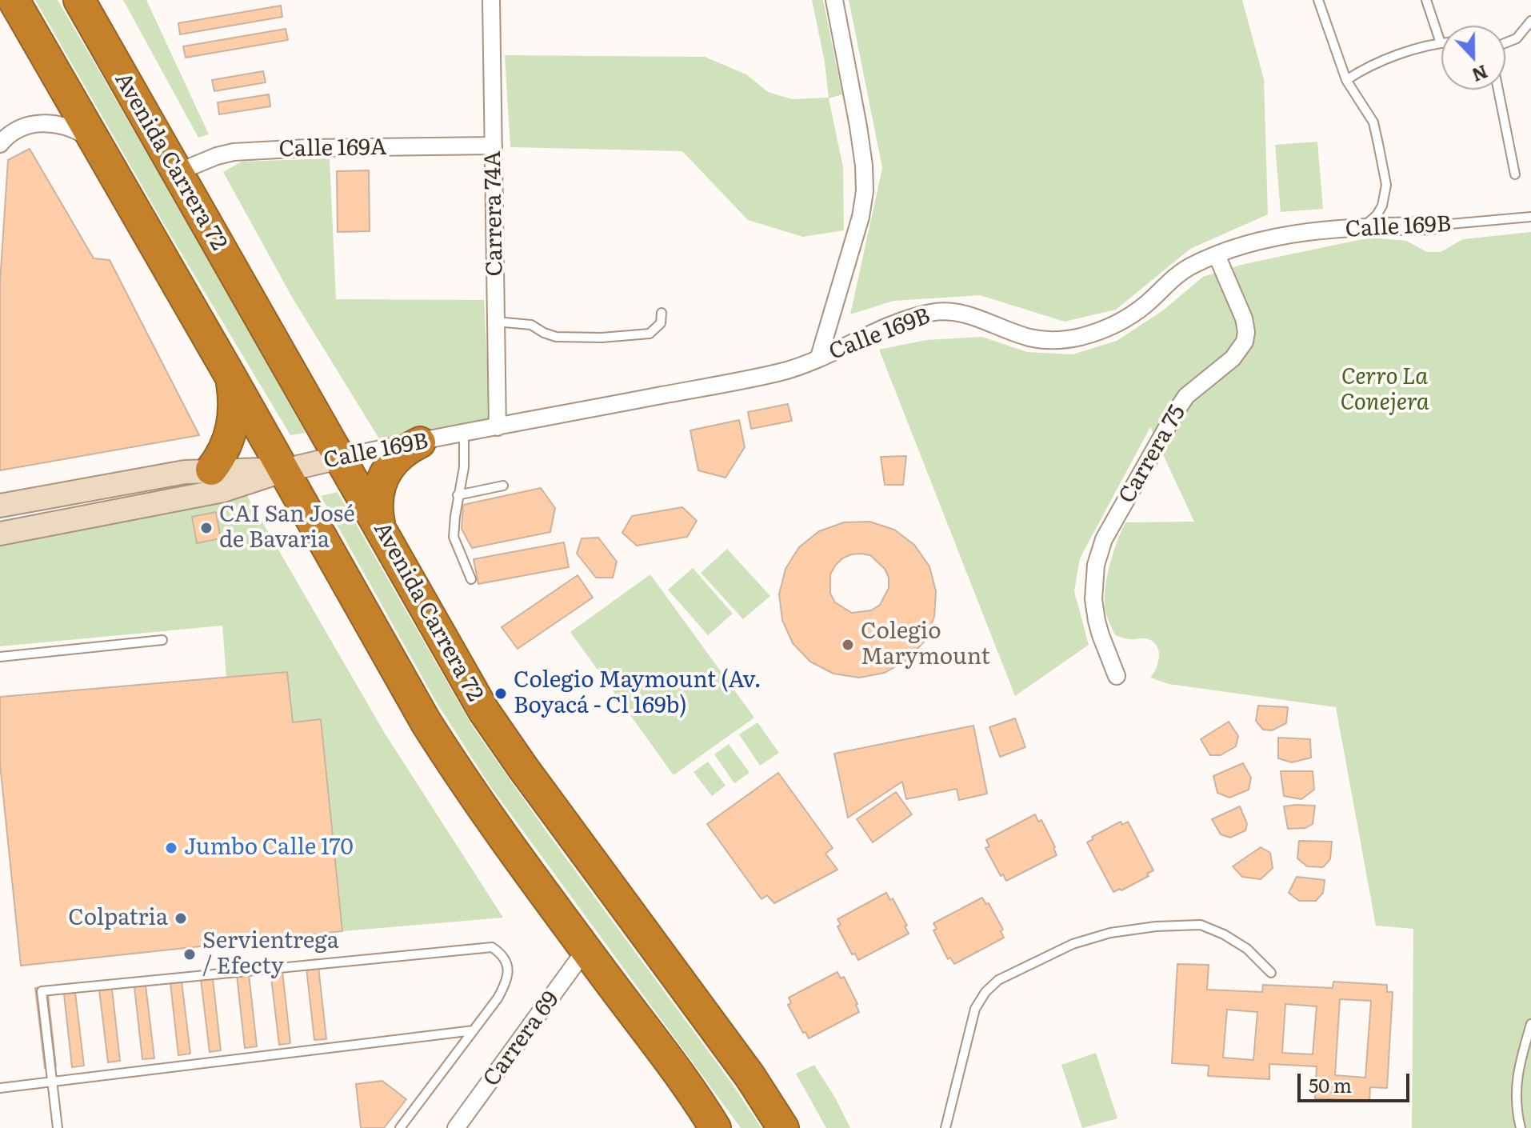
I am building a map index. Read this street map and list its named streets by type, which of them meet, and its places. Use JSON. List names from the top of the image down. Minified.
{"streets":{"highway":["Avenida Carrera 72"],"main road":["Calle 169B"],"street":["Calle 169A","Carrera 74A","Carrera 75","Carrera 69"]},"crossings":[["Calle 169A","Avenida Carrera 72"],["Calle 169A","Carrera 74A"],["Avenida Carrera 72","Calle 169B"],["Carrera 74A","Calle 169B"],["Calle 169B","Carrera 75"]],"parks":["Cerro La Conejera"],"places":["CAI San José de Bavaria","Colegio Marymount","Colegio Maymount (Av. Boyacá - Cl 169b)","Jumbo Calle 170","Colpatria","Servientrega / Efecty"],"scale_bar":"50 m","north":"bottom"}
